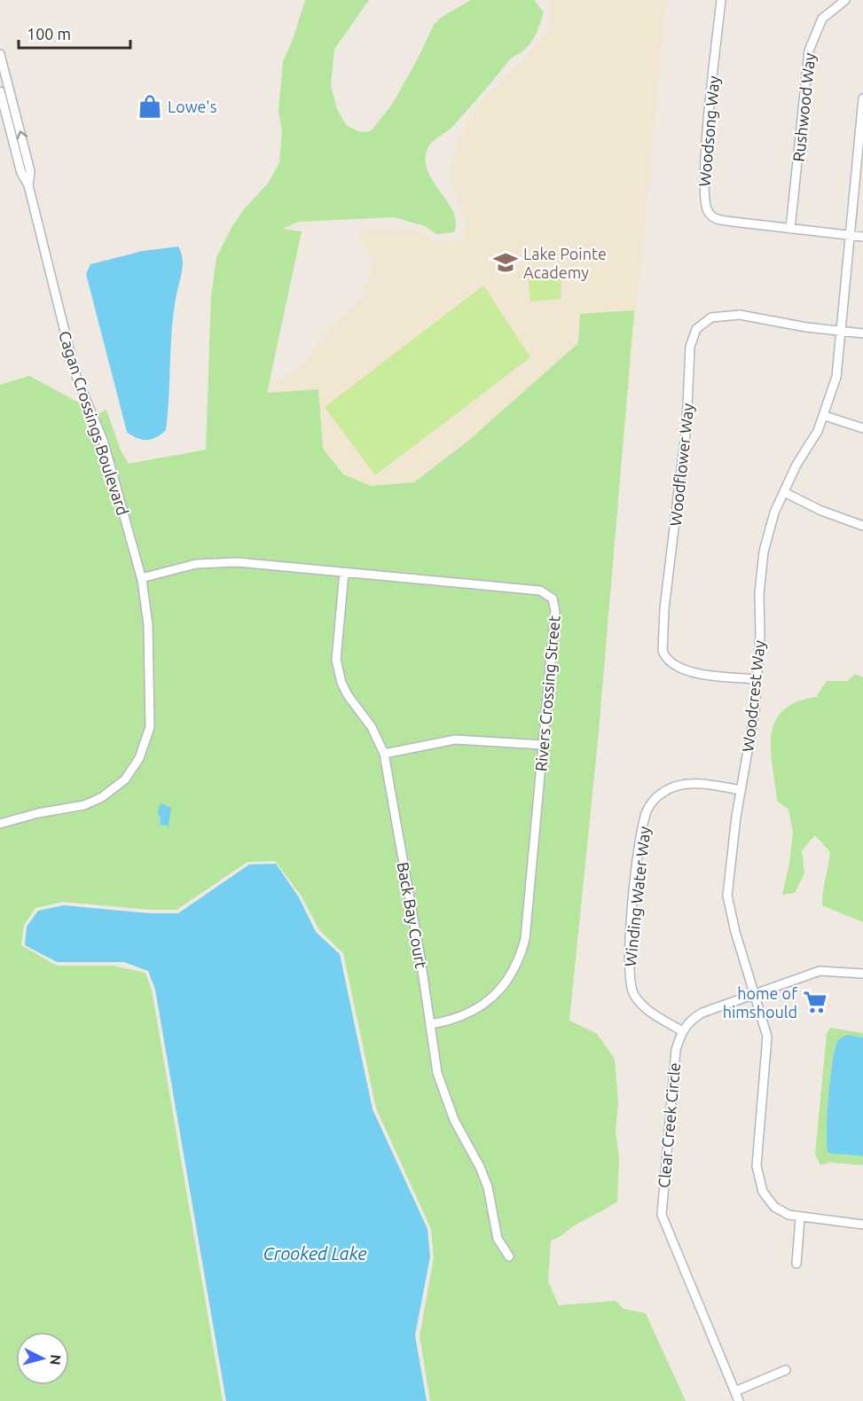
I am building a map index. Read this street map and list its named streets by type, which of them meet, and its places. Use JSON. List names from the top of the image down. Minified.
{"streets":{"street":["Rushwood Way","Woodsong Way","Cagan Crossings Boulevard","Woodflower Way","Rivers Crossing Street","Woodcrest Way","Winding Water Way","Back Bay Court","Clear Creek Circle"]},"crossings":[["Rushwood Way","Woodsong Way"],["Woodsong Way","Woodcrest Way"],["Cagan Crossings Boulevard","Rivers Crossing Street"],["Woodflower Way","Woodcrest Way"],["Rivers Crossing Street","Back Bay Court"],["Woodcrest Way","Winding Water Way"],["Winding Water Way","Clear Creek Circle"]],"water":["Crooked Lake"],"places":{"shop":["Lowe's"],"school or university":["Lake Pointe Academy"],"supermarket":["home of himshould"]},"scale_bar":"100 m","north":"right"}
